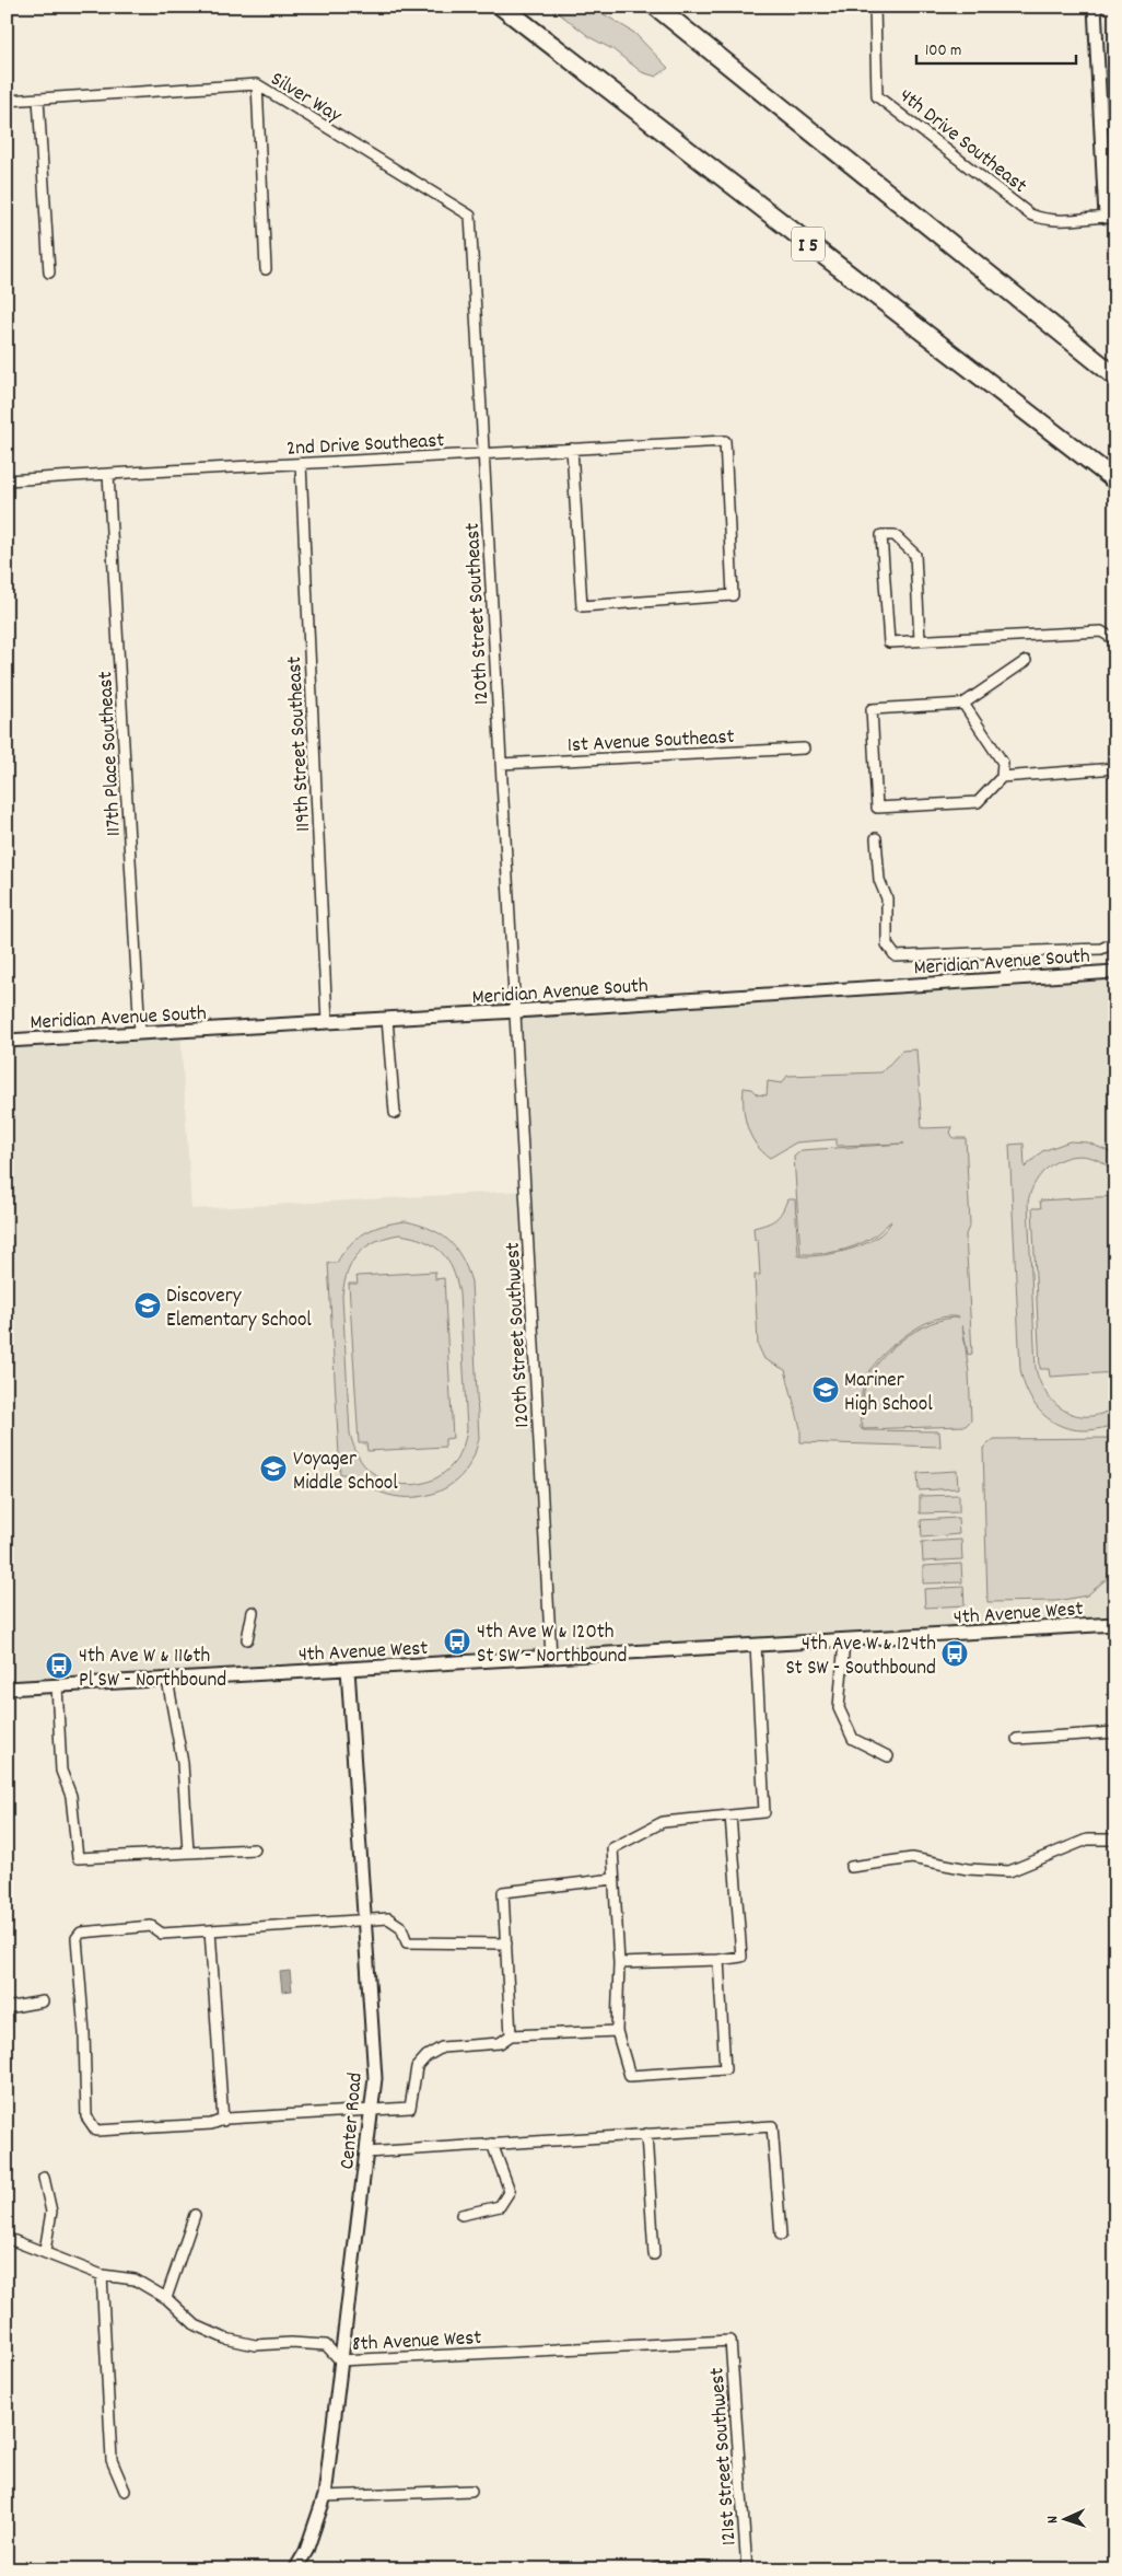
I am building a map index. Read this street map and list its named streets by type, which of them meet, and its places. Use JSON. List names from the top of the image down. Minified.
{"streets":{"highway":["I 5"],"street":["Silver Way","4th Drive Southeast","2nd Drive Southeast","120th Street Southeast","1st Avenue Southeast","119th Street Southeast","117th Place Southeast","Meridian Avenue South","120th Street Southwest","4th Avenue West","Center Road","8th Avenue West","121st Street Southwest"]},"crossings":[["Silver Way","120th Street Southeast"],["2nd Drive Southeast","120th Street Southeast"],["2nd Drive Southeast","119th Street Southeast"],["2nd Drive Southeast","117th Place Southeast"],["120th Street Southeast","1st Avenue Southeast"],["120th Street Southeast","Meridian Avenue South"],["120th Street Southeast","120th Street Southwest"],["119th Street Southeast","Meridian Avenue South"],["117th Place Southeast","Meridian Avenue South"],["Meridian Avenue South","120th Street Southwest"],["120th Street Southwest","4th Avenue West"],["4th Avenue West","Center Road"],["Center Road","8th Avenue West"],["8th Avenue West","121st Street Southwest"]],"places":{"school or university":["Discovery Elementary School","Mariner High School","Voyager Middle School"],"bus stop":["4th Ave W & 120th St SW - Northbound","4th Ave W & 124th St SW - Southbound","4th Ave W & 116th Pl SW - Northbound"]},"scale_bar":"100 m","north":"left"}
